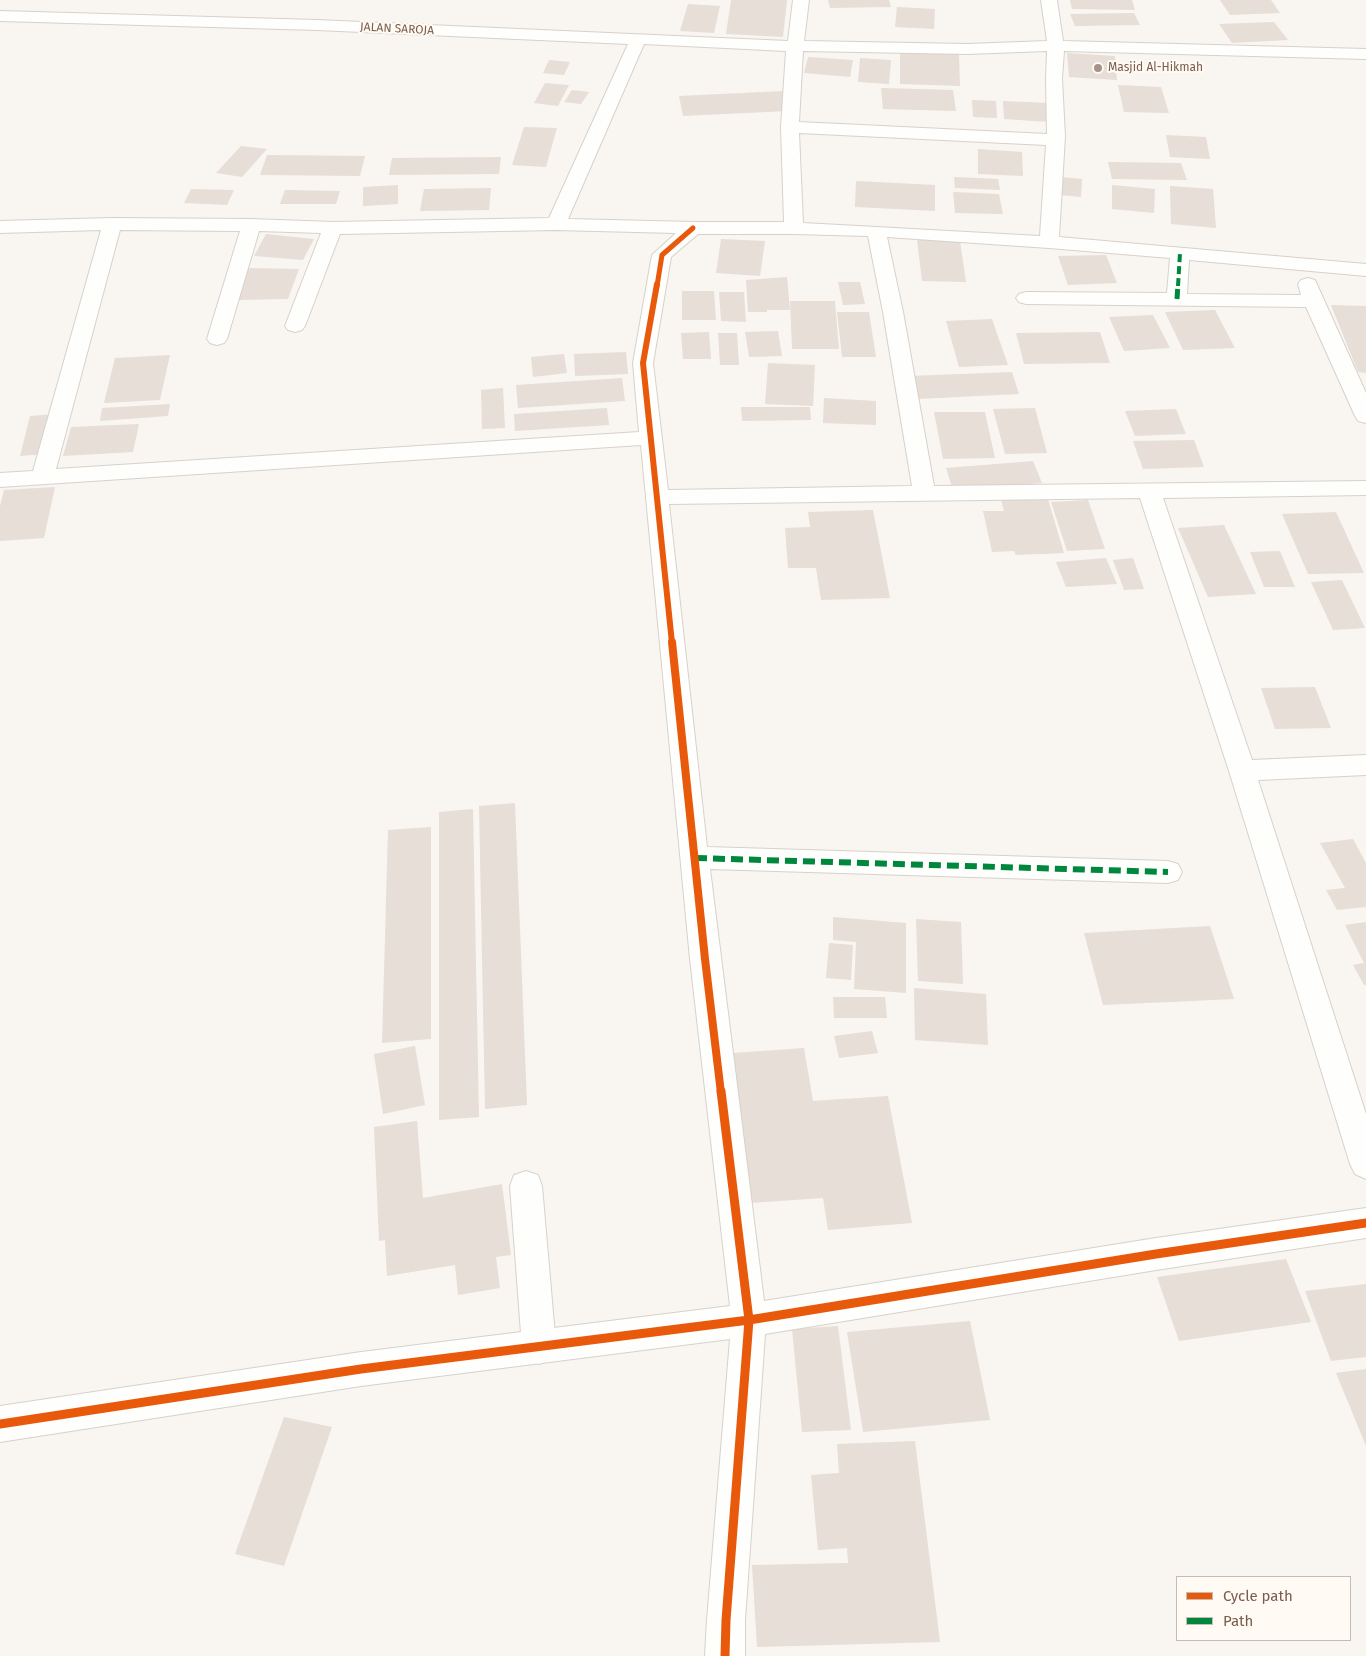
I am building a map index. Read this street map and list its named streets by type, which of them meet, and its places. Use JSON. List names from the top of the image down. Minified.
{"streets":{"street":["JALAN SAROJA"]},"places":["Masjid Al-Hikmah"],"legend":["Cycle path","Path"]}
